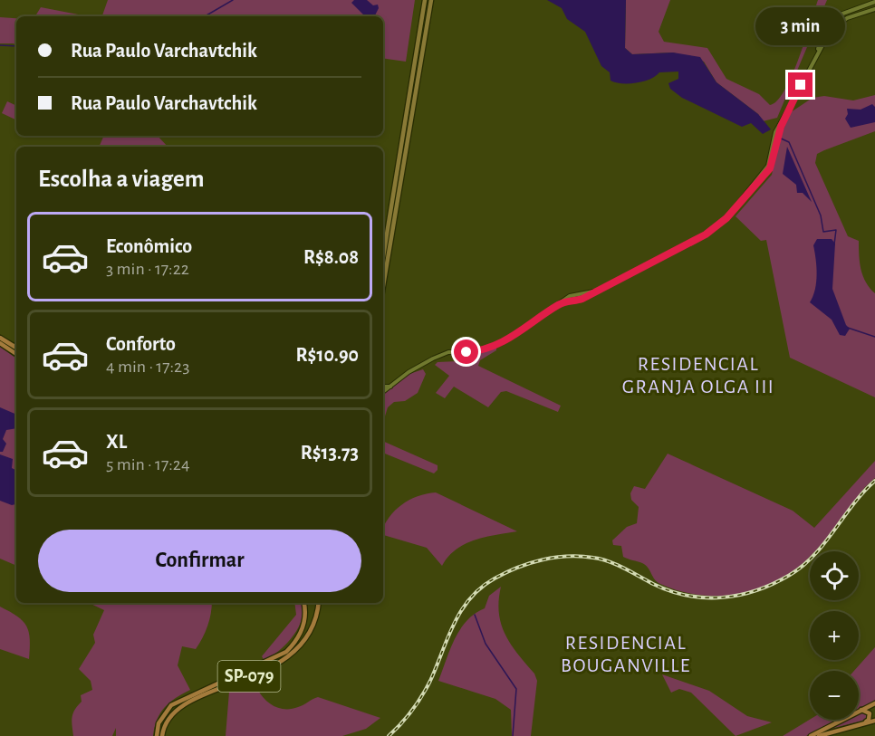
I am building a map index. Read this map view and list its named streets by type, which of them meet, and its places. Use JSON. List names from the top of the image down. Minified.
{"streets":{"main road":["SP-079"]},"districts":["RESIDENCIAL GRANJA OLGA III","RESIDENCIAL BOUGANVILLE"],"page":{"bubble":"3 min","banner":["Rua Paulo Varchavtchik","Rua Paulo Varchavtchik"],"heading":"Escolha a viagem","list":[{"name":"Econômico","note":"3 min · 17:22","value":"R$8.08"},{"name":"Conforto","note":"4 min · 17:23","value":"R$10.90"},{"name":"XL","note":"5 min · 17:24","value":"R$13.73"}],"buttons":"Confirmar","map_buttons":["+","−"]}}
